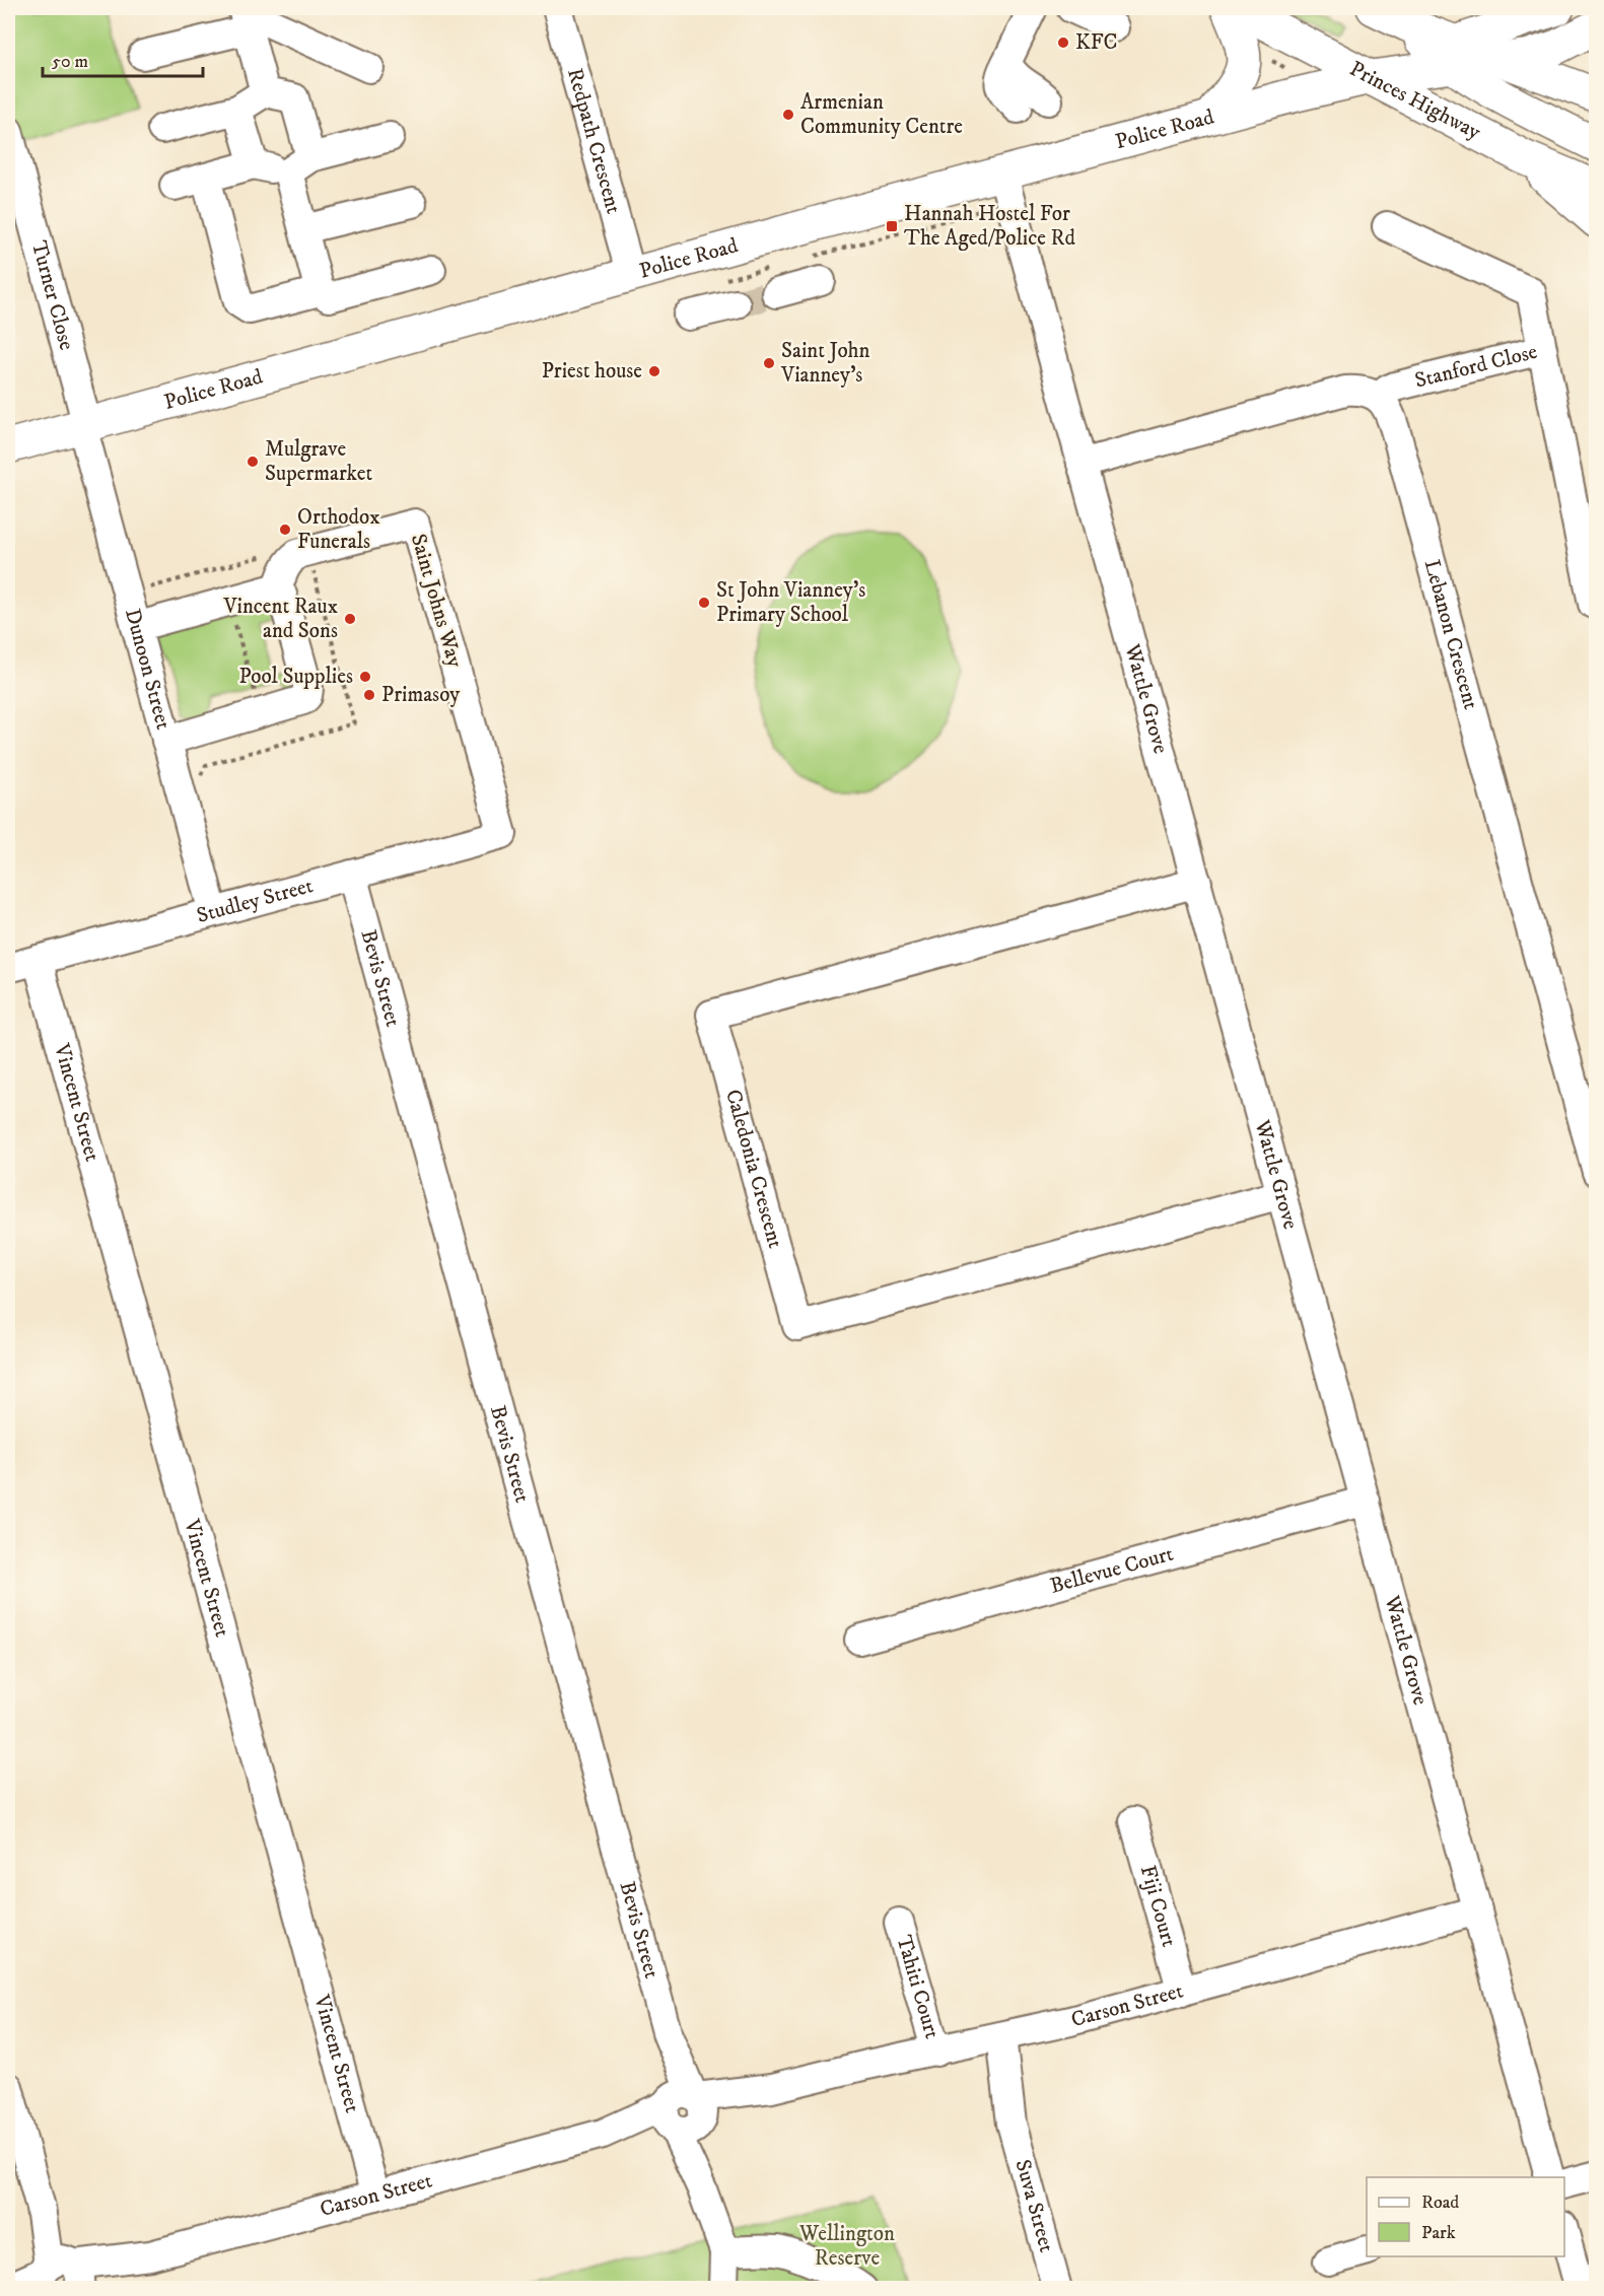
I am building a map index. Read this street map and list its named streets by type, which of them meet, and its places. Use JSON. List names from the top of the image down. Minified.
{"streets":{"main road":["Princes Highway","Police Road"],"street":["Redpath Crescent","Turner Close","Stanford Close","Saint Johns Way","Lebanon Crescent","Dunoon Street","Wattle Grove","Studley Street","Bevis Street","Vincent Street","Caledonia Crescent","Bellevue Court","Fiji Court","Tahiti Court","Carson Street","Suva Street"]},"crossings":[["Princes Highway","Police Road"],["Police Road","Redpath Crescent"],["Police Road","Turner Close"],["Police Road","Dunoon Street"],["Police Road","Wattle Grove"],["Turner Close","Dunoon Street"],["Stanford Close","Lebanon Crescent"],["Saint Johns Way","Studley Street"],["Dunoon Street","Studley Street"],["Wattle Grove","Caledonia Crescent"],["Wattle Grove","Bellevue Court"],["Wattle Grove","Carson Street"],["Studley Street","Bevis Street"],["Studley Street","Vincent Street"],["Bevis Street","Carson Street"],["Vincent Street","Carson Street"],["Fiji Court","Carson Street"],["Tahiti Court","Carson Street"],["Carson Street","Suva Street"]],"parks":["Wellington Reserve"],"places":{"other":["KFC","Armenian Community Centre","Saint John Vianney's","Priest house","Mulgrave Supermarket","Orthodox Funerals","St John Vianney's Primary School","Vincent Raux and Sons","Pool Supplies","Primasoy"],"transit":["Hannah Hostel For The Aged/Police Rd"]},"legend":["Road","Park"],"scale_bar":"50 m"}
